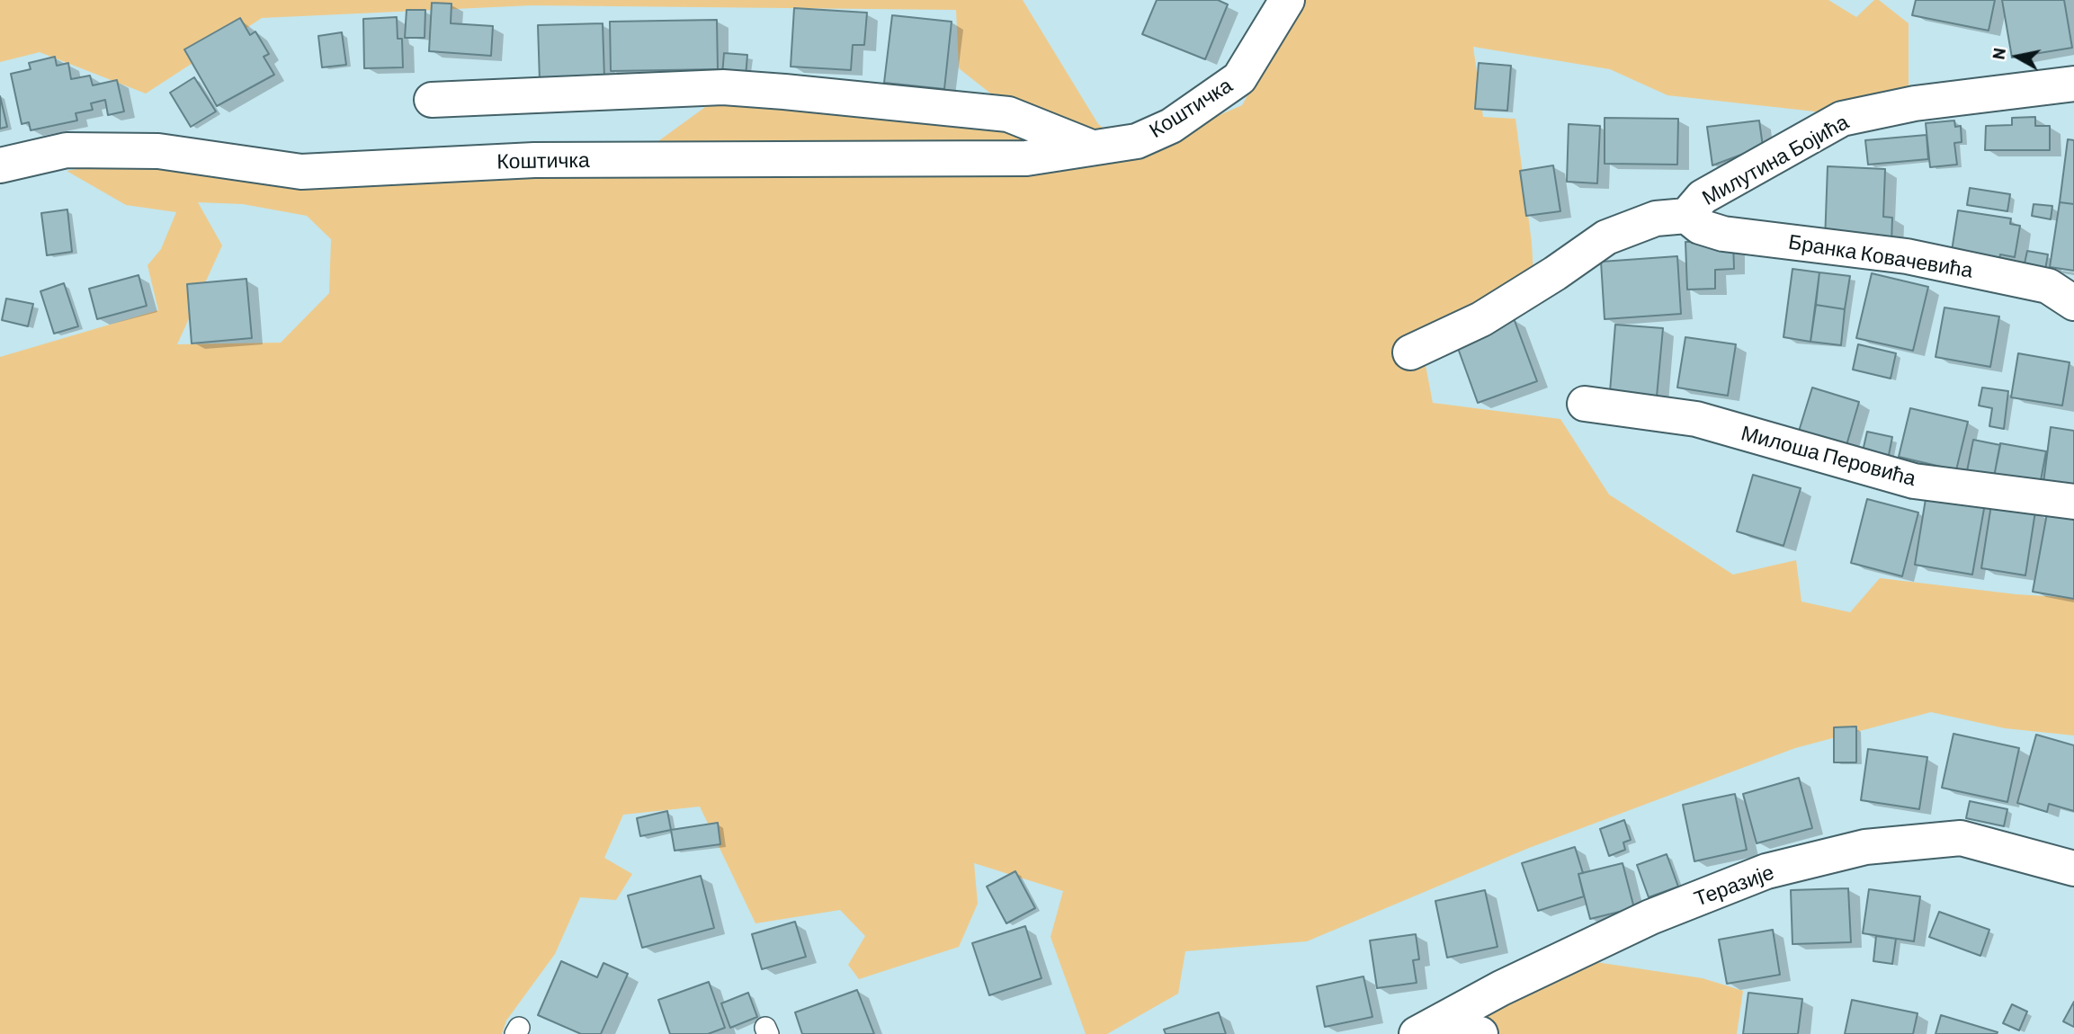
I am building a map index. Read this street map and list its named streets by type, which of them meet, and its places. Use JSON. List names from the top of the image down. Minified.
{"streets":{"street":["Коштичка","Милутина Бојића","Бранка Ковачевића","Милоша Перовића","Теразије"]},"crossings":[["Милутина Бојића","Бранка Ковачевића"]],"north":"left"}
